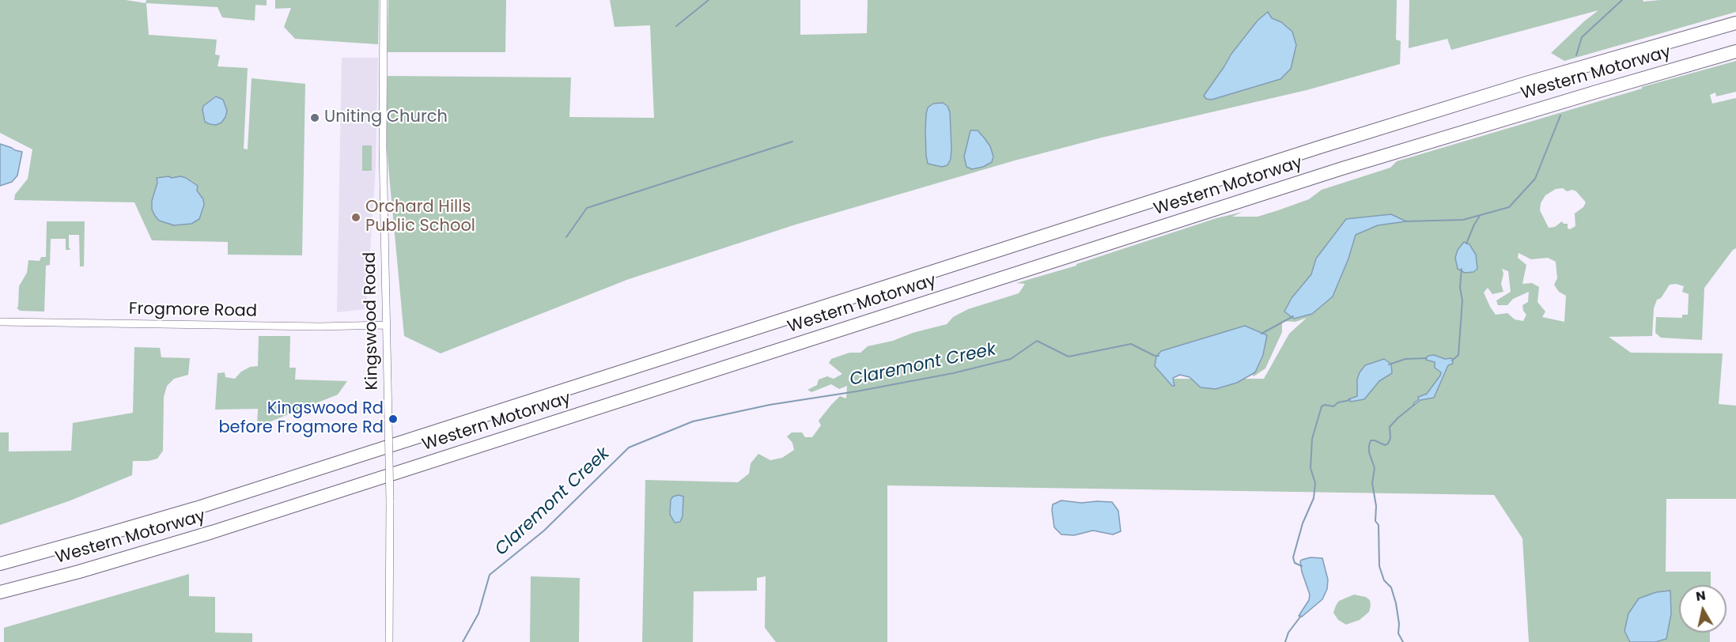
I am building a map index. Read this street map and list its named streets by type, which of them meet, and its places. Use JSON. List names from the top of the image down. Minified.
{"streets":{"highway":["Western Motorway"],"street":["Frogmore Road","Kingswood Road"]},"crossings":[["Frogmore Road","Kingswood Road"]],"water":["Claremont Creek"],"places":["Uniting Church","Orchard Hills Public School","Kingswood Rd before Frogmore Rd"],"north":"top"}
